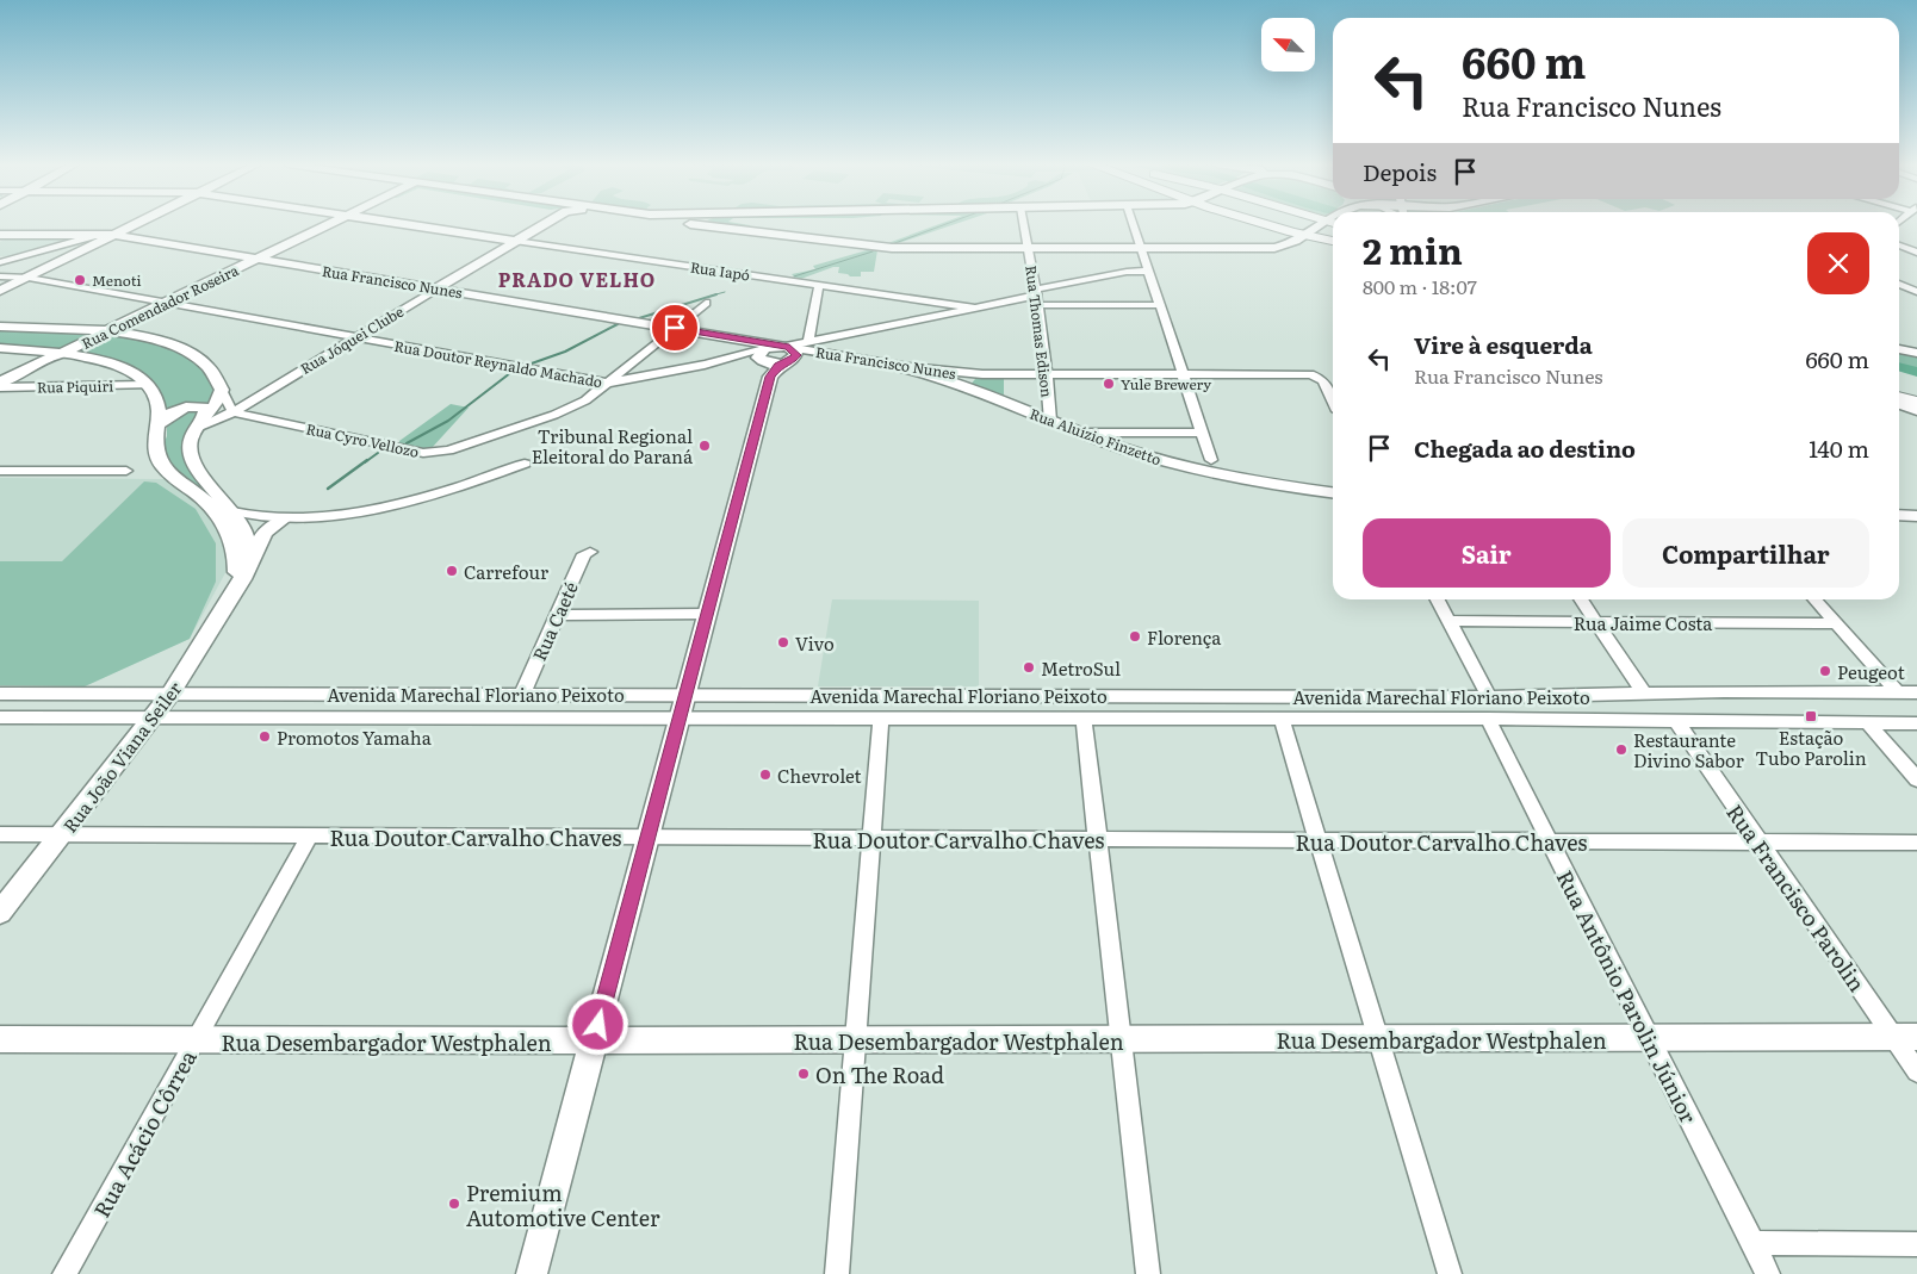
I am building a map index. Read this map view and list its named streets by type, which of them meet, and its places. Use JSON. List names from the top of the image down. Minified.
{"streets":{"main road":["Rua Iapó","Rua Francisco Nunes","Rua Comendador Roseira","Rua Jóquei Clube","Rua Aluízio Finzetto","Rua João Viana Seiler","Rua Desembargador Westphalen"],"street":["Rua Thomas Edison","Rua Doutor Reynaldo Machado","Rua Piquiri","Rua Cyro Vellozo","Rua Caeté","Rua Jaime Costa","Avenida Marechal Floriano Peixoto","Rua Doutor Carvalho Chaves","Rua Francisco Parolin","Rua Antônio Parolin Júnior","Rua Acácio Côrrea"]},"crossings":[["Rua Iapó","Rua Jóquei Clube"],["Rua Francisco Nunes","Rua Comendador Roseira"],["Rua Francisco Nunes","Rua Thomas Edison"],["Rua Francisco Nunes","Rua Jóquei Clube"],["Rua Francisco Nunes","Rua Aluízio Finzetto"],["Rua Francisco Nunes","Rua Cyro Vellozo"],["Rua Comendador Roseira","Rua Doutor Reynaldo Machado"],["Rua Thomas Edison","Rua Aluízio Finzetto"],["Rua Jóquei Clube","Rua Doutor Reynaldo Machado"],["Rua Jóquei Clube","Rua Cyro Vellozo"],["Rua Doutor Reynaldo Machado","Rua Cyro Vellozo"],["Rua Caeté","Avenida Marechal Floriano Peixoto"],["Avenida Marechal Floriano Peixoto","Rua João Viana Seiler"],["Avenida Marechal Floriano Peixoto","Rua Francisco Parolin"],["Avenida Marechal Floriano Peixoto","Rua Antônio Parolin Júnior"],["Rua João Viana Seiler","Rua Doutor Carvalho Chaves"],["Rua Doutor Carvalho Chaves","Rua Francisco Parolin"],["Rua Doutor Carvalho Chaves","Rua Antônio Parolin Júnior"],["Rua Doutor Carvalho Chaves","Rua Acácio Côrrea"],["Rua Francisco Parolin","Rua Desembargador Westphalen"],["Rua Antônio Parolin Júnior","Rua Desembargador Westphalen"],["Rua Desembargador Westphalen","Rua Acácio Côrrea"]],"districts":["PRADO VELHO"],"places":{"other":["Menoti","Yule Brewery","Tribunal Regional Eleitoral do Paraná","Carrefour","Florença","Vivo","MetroSul","Peugeot","Promotos Yamaha","Restaurante Divino Sabor","Chevrolet","On The Road","Premium Automotive Center"],"transit":["Estação Tubo Parolin"]},"north":"top left","page":{"turn":["660 m","Rua Francisco Nunes"],"then":"Depois","heading":["2 min","800 m · 18:07"],"list":[{"name":"Vire à esquerda","note":"Rua Francisco Nunes","value":"660 m"},{"name":"Chegada ao destino","value":"140 m"}],"buttons":["Sair","Compartilhar"]}}
